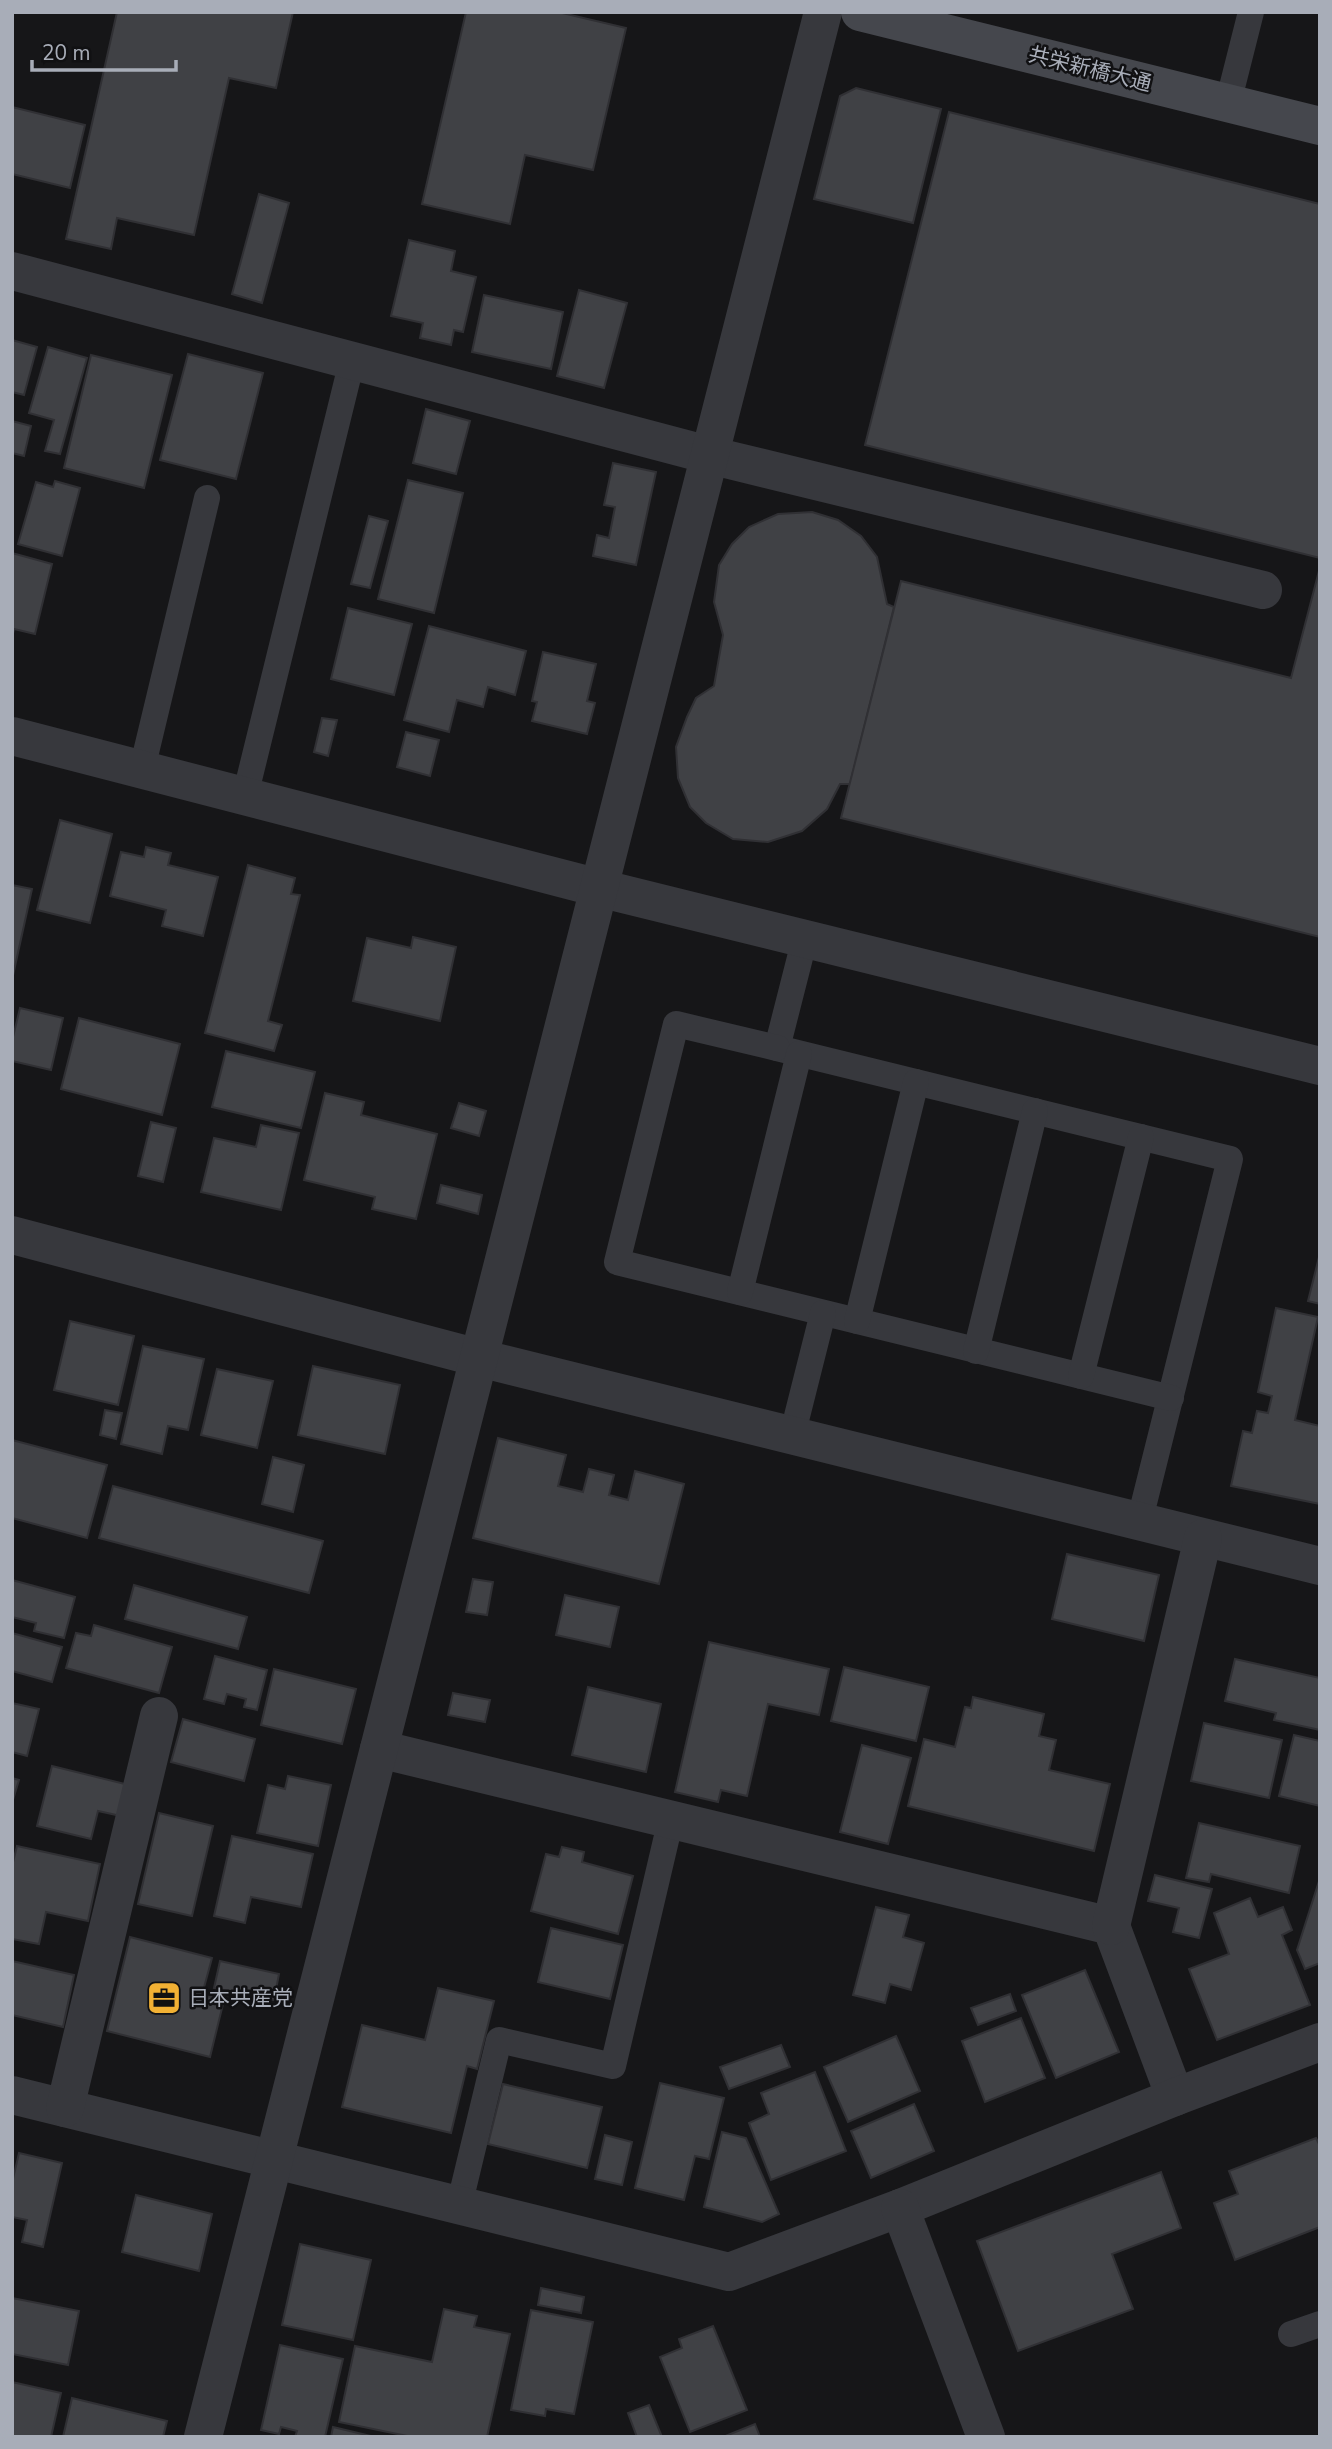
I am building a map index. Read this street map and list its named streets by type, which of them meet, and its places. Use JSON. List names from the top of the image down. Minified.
{"streets":{"street":["共栄新橋大通"]},"places":{"office":["日本共産党"]},"scale_bar":"20 m"}
